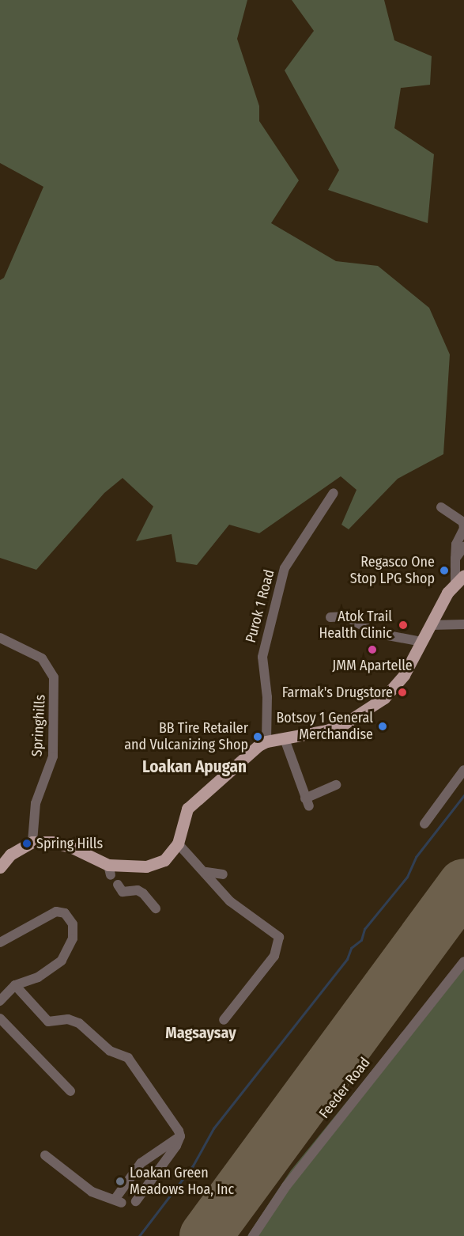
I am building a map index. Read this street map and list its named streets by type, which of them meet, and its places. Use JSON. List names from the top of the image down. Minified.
{"streets":{"street":["Purok 1 Road","Springhills","Feeder Road"]},"districts":["Loakan Apugan","Magsaysay"],"places":["Regasco One Stop LPG Shop","Atok Trail Health Clinic","JMM Apartelle","Farmak's Drugstore","Botsoy 1 General Merchandise","BB Tire Retailer and Vulcanizing Shop","Spring Hills","Loakan Green Meadows Hoa, Inc"]}
